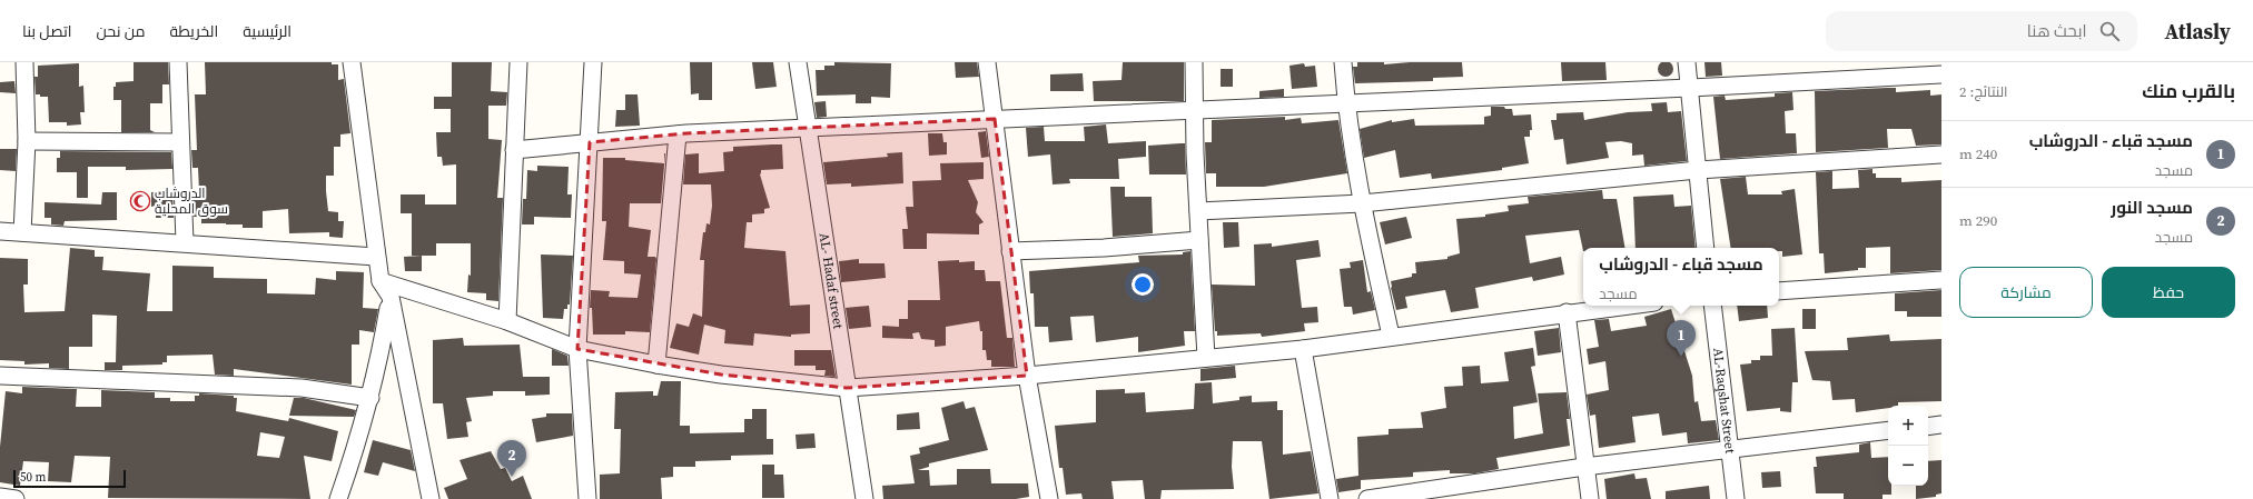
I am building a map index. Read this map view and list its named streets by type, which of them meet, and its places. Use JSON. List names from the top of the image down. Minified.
{"streets":{"street":["AL- Hadaf street","AL-Raqshat Street"]},"places":{"mosque":["الدروشاب سوق المحلية"]},"scale_bar":"50 m","page":{"header":"Atlasly","search":"ابحث هنا","nav":["الرئيسية","الخريطة","من نحن","اتصل بنا"],"heading":["بالقرب منك","النتائج: 2"],"list":[{"mark":"1","name":"مسجد قباء - الدروشاب","note":"مسجد","value":"240 m"},{"mark":"2","name":"مسجد النور","note":"مسجد","value":"290 m"}],"popup":["مسجد قباء - الدروشاب","مسجد"],"buttons":["حفظ","مشاركة"],"pins":["1","2"],"map_buttons":["+","−"],"scale":"50 m"}}
